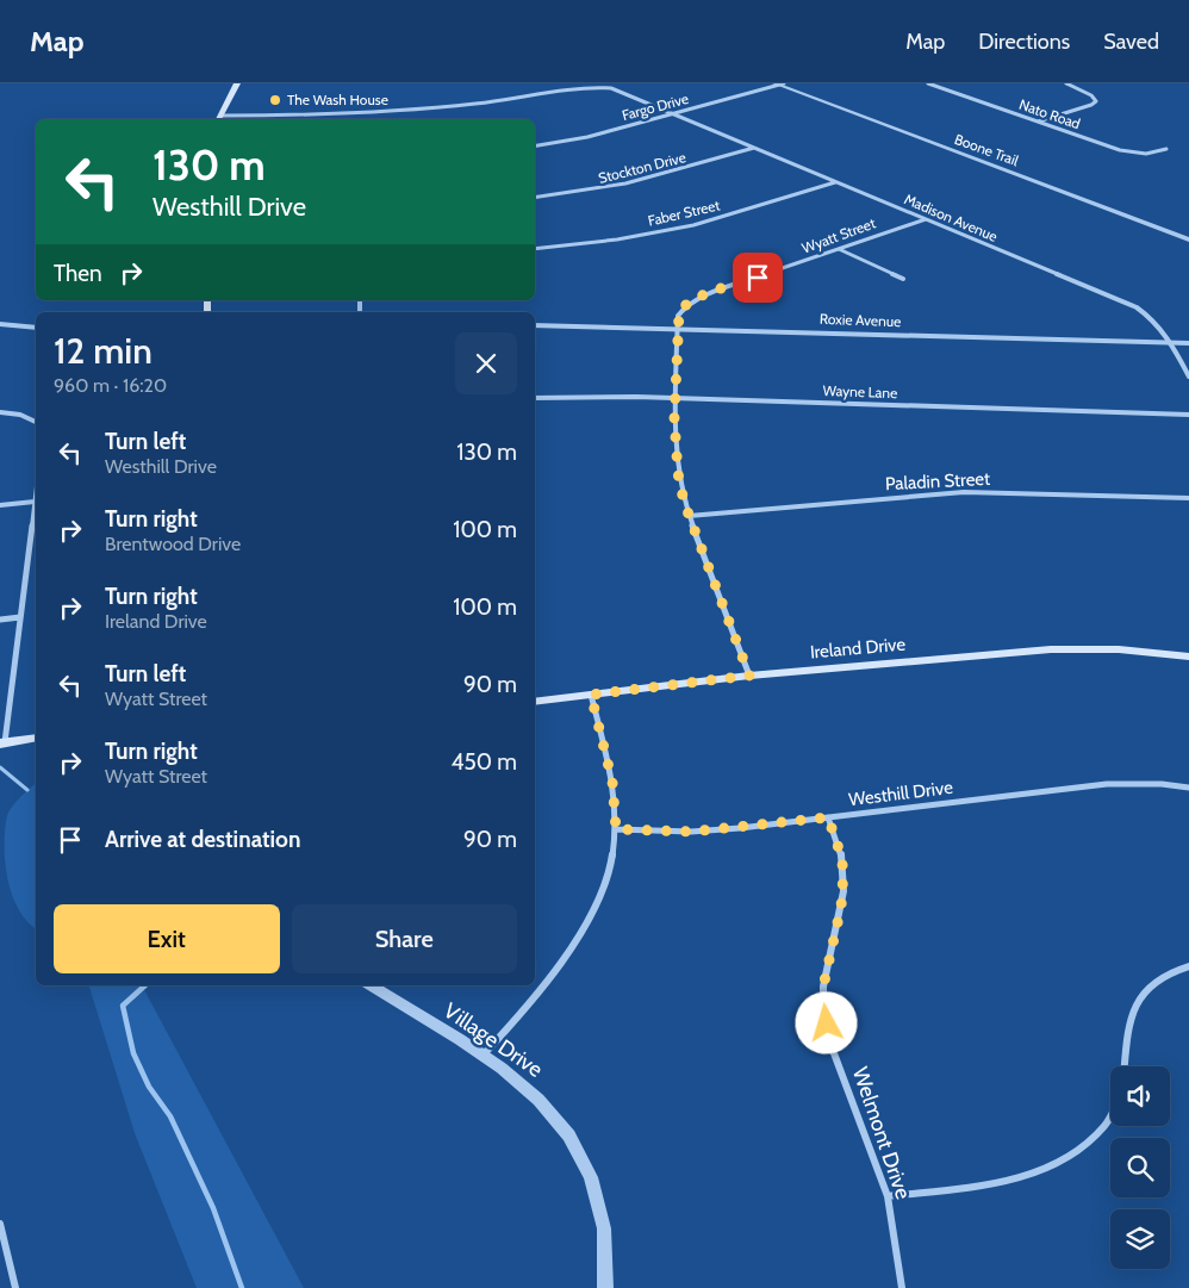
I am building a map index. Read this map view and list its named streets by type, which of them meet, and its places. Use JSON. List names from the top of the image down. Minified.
{"streets":{"main road":["Ireland Drive"],"street":["Fargo Drive","Nato Road","Boone Trail","Stockton Drive","Faber Street","Madison Avenue","Wyatt Street","Roxie Avenue","Wayne Lane","Paladin Street","Westhill Drive","Village Drive","Welmont Drive"]},"crossings":[["Fargo Drive","Boone Trail"],["Fargo Drive","Madison Avenue"],["Stockton Drive","Madison Avenue"],["Faber Street","Madison Avenue"],["Madison Avenue","Wyatt Street"],["Madison Avenue","Roxie Avenue"],["Wyatt Street","Roxie Avenue"],["Wyatt Street","Wayne Lane"],["Wyatt Street","Paladin Street"],["Wyatt Street","Ireland Drive"],["Westhill Drive","Welmont Drive"]],"places":["The Wash House"],"page":{"header":"Map","nav":["Map","Directions","Saved"],"turn":["130 m","Westhill Drive"],"then":"Then","heading":["12 min","960 m · 16:20"],"list":[{"name":"Turn left","note":"Westhill Drive","value":"130 m"},{"name":"Turn right","note":"Brentwood Drive","value":"100 m"},{"name":"Turn right","note":"Ireland Drive","value":"100 m"},{"name":"Turn left","note":"Wyatt Street","value":"90 m"},{"name":"Turn right","note":"Wyatt Street","value":"450 m"},{"name":"Arrive at destination","value":"90 m"}],"buttons":["Exit","Share"]}}
